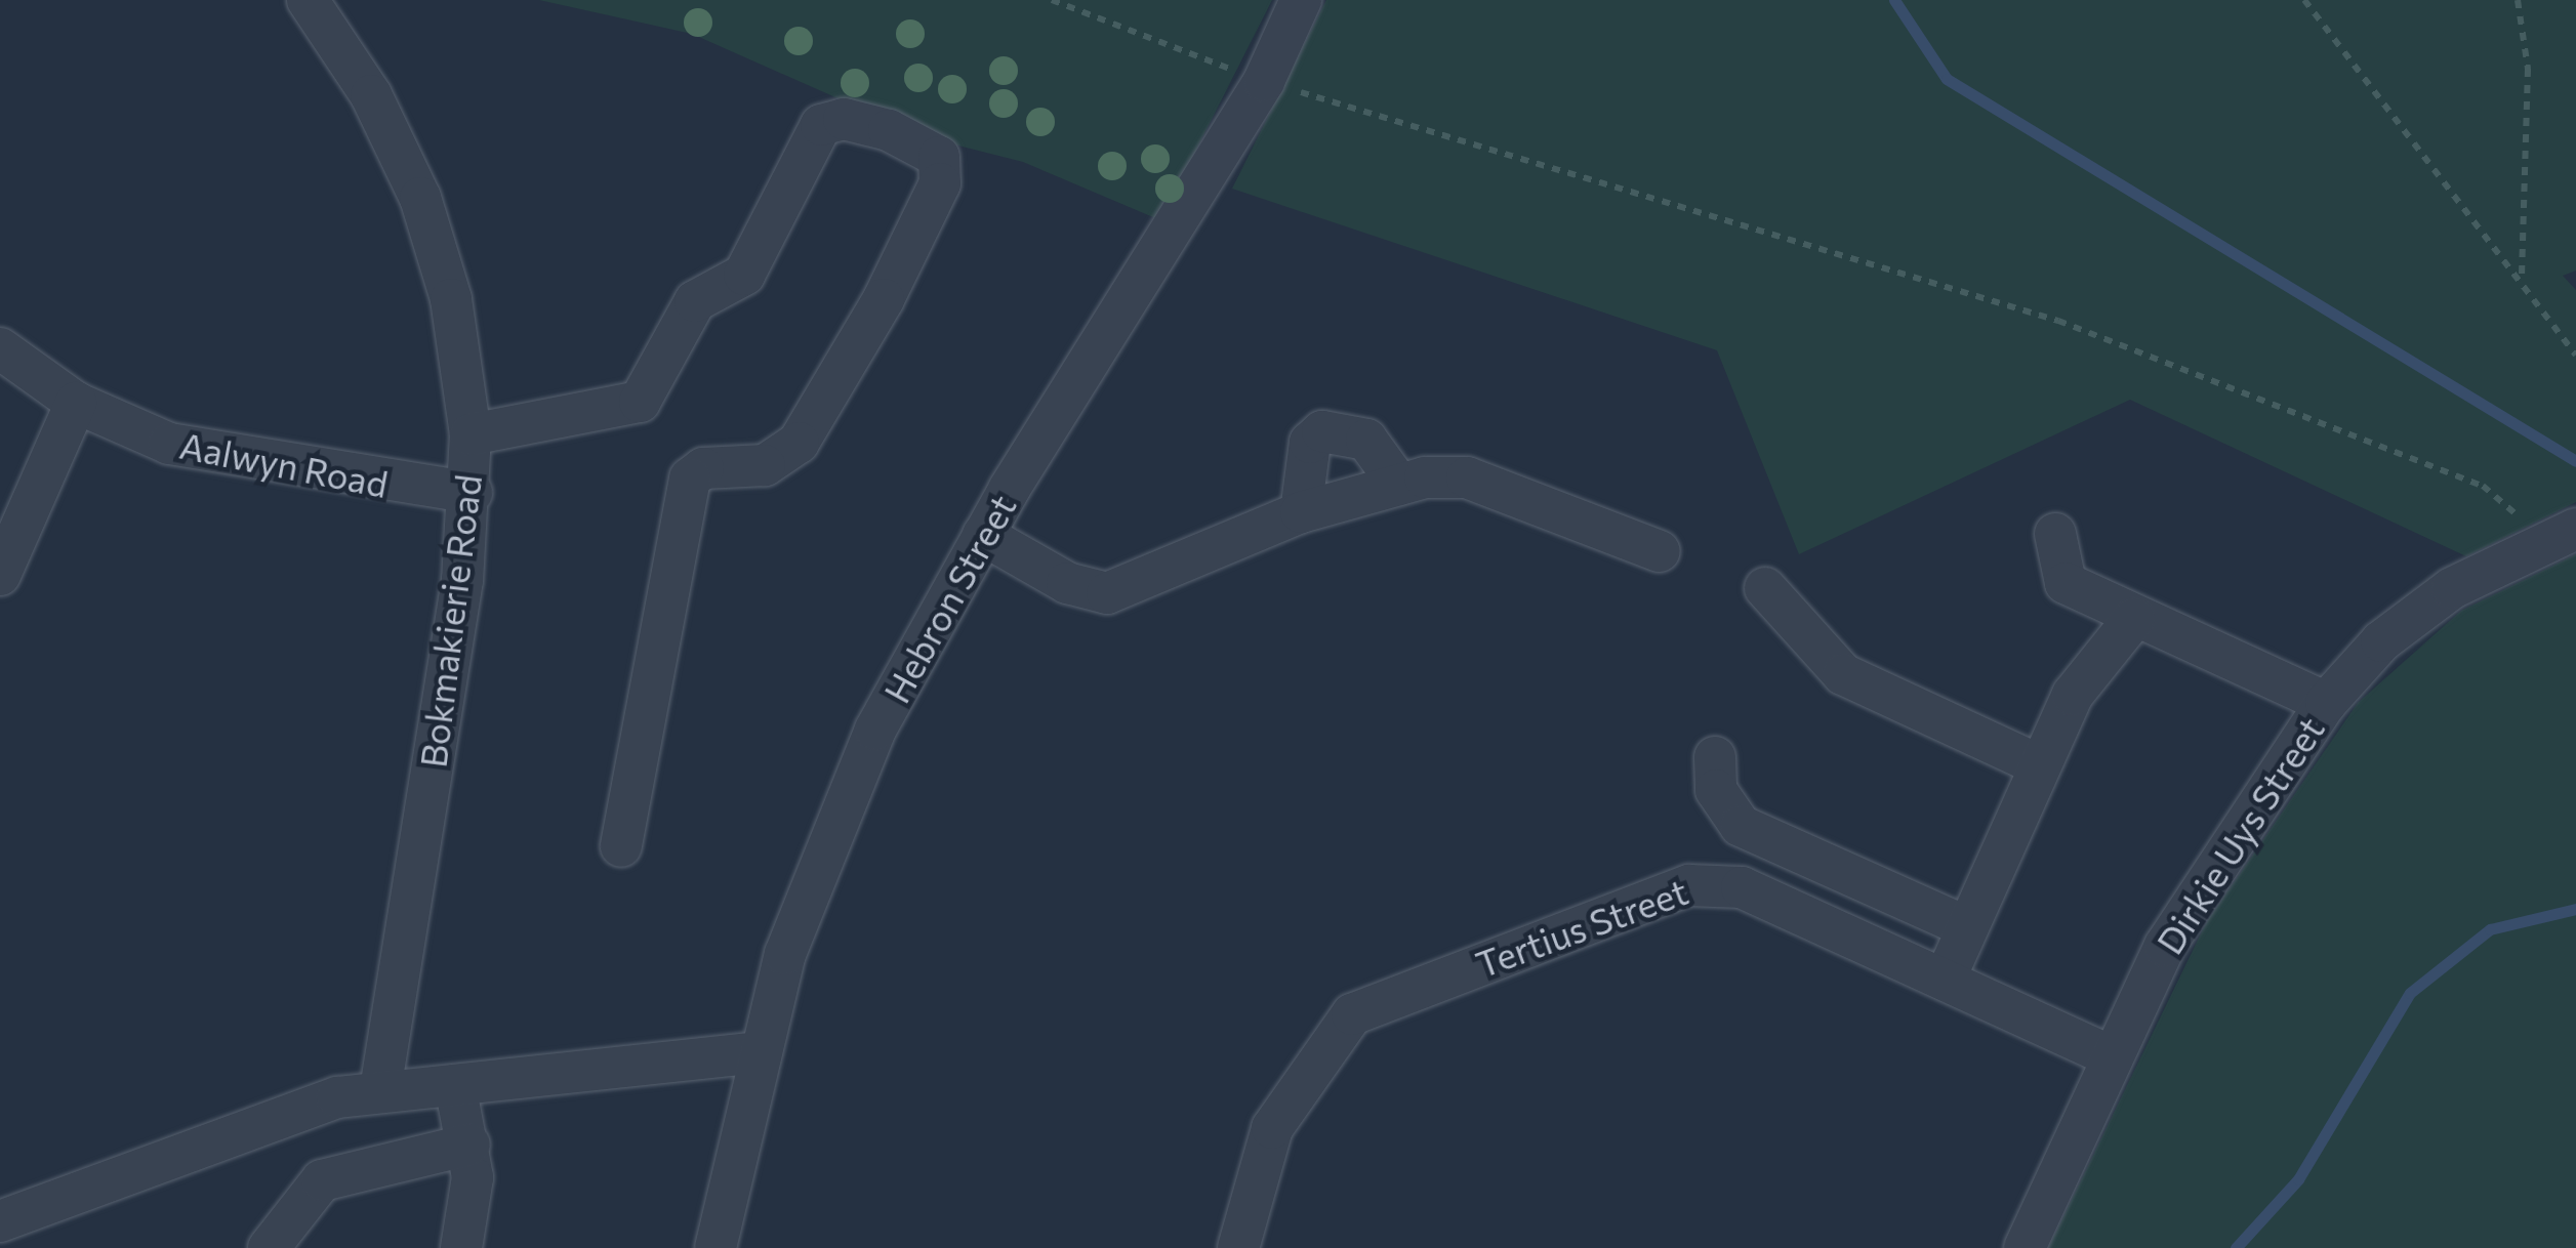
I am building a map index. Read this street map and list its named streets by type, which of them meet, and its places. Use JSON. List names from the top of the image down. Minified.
{"streets":{"street":["Aalwyn Road","Hebron Street","Bokmakierie Road","Dirkie Uys Street","Tertius Street"]},"crossings":[["Aalwyn Road","Bokmakierie Road"],["Dirkie Uys Street","Tertius Street"]]}
